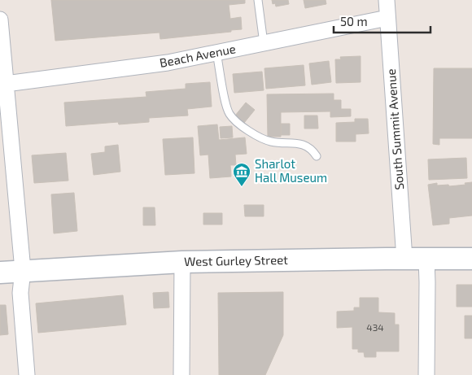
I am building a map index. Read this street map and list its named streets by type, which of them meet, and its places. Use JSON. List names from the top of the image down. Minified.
{"streets":{"main road":["West Gurley Street"],"street":["Beach Avenue","South Summit Avenue"]},"crossings":[["Beach Avenue","South Summit Avenue"],["South Summit Avenue","West Gurley Street"]],"places":{"museum":["Sharlot Hall Museum"]},"house_numbers":["434"],"scale_bar":"50 m"}
